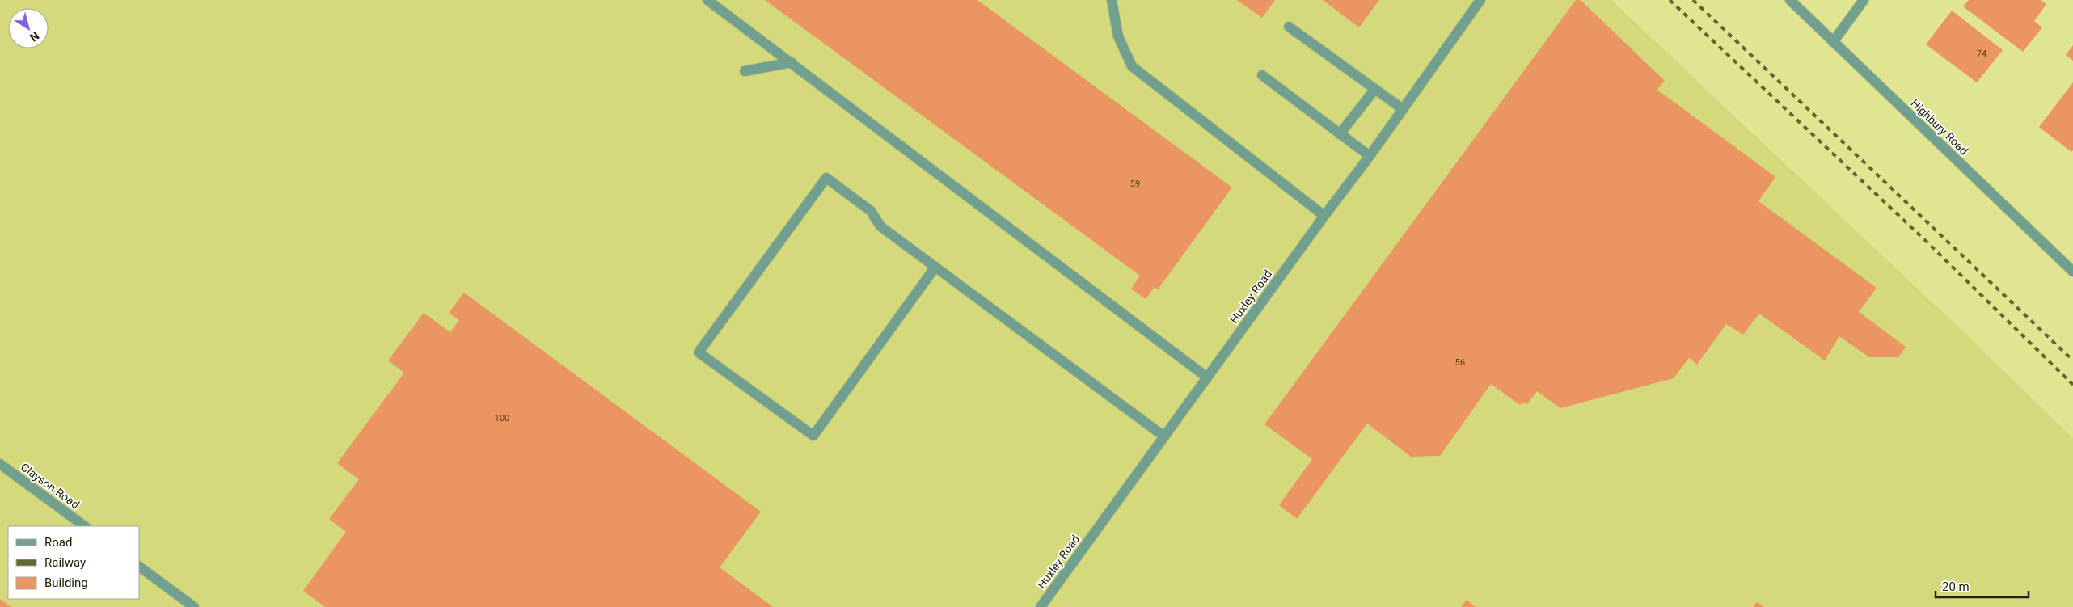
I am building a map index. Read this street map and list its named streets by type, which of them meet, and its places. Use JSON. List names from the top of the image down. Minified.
{"streets":{"street":["Highbury Road","Huxley Road","Clayson Road"]},"house_numbers":["74","59","56","100"],"legend":["Road","Railway","Building"],"scale_bar":"20 m","north":"bottom right"}
